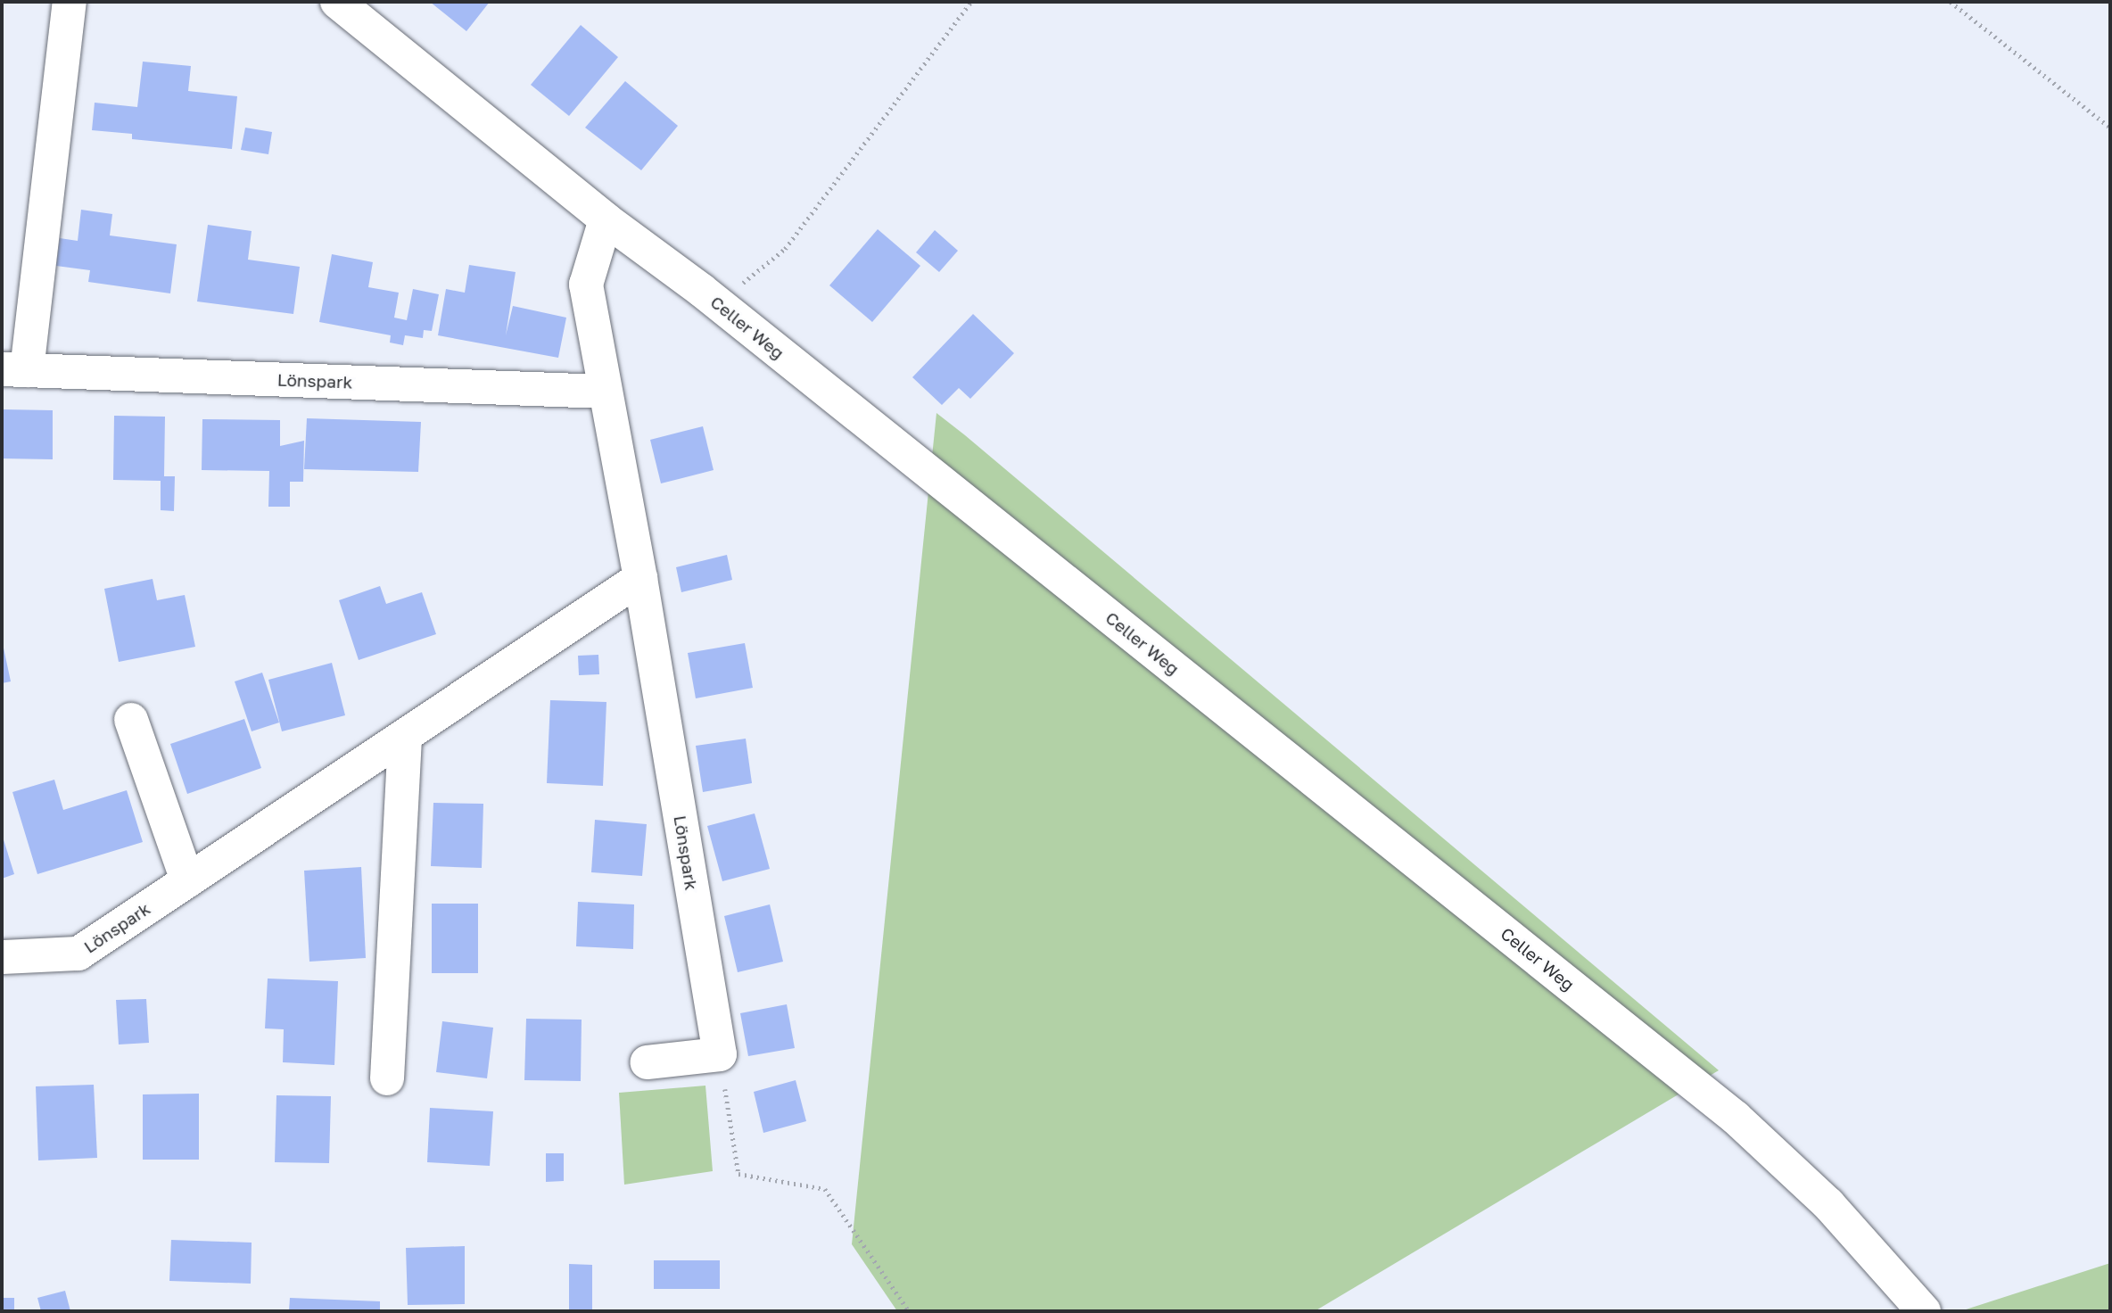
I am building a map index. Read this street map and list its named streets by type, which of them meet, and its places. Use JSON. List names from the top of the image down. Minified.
{"streets":{"street":["Celler Weg","Lönspark"]},"crossings":[["Celler Weg","Lönspark"]]}
